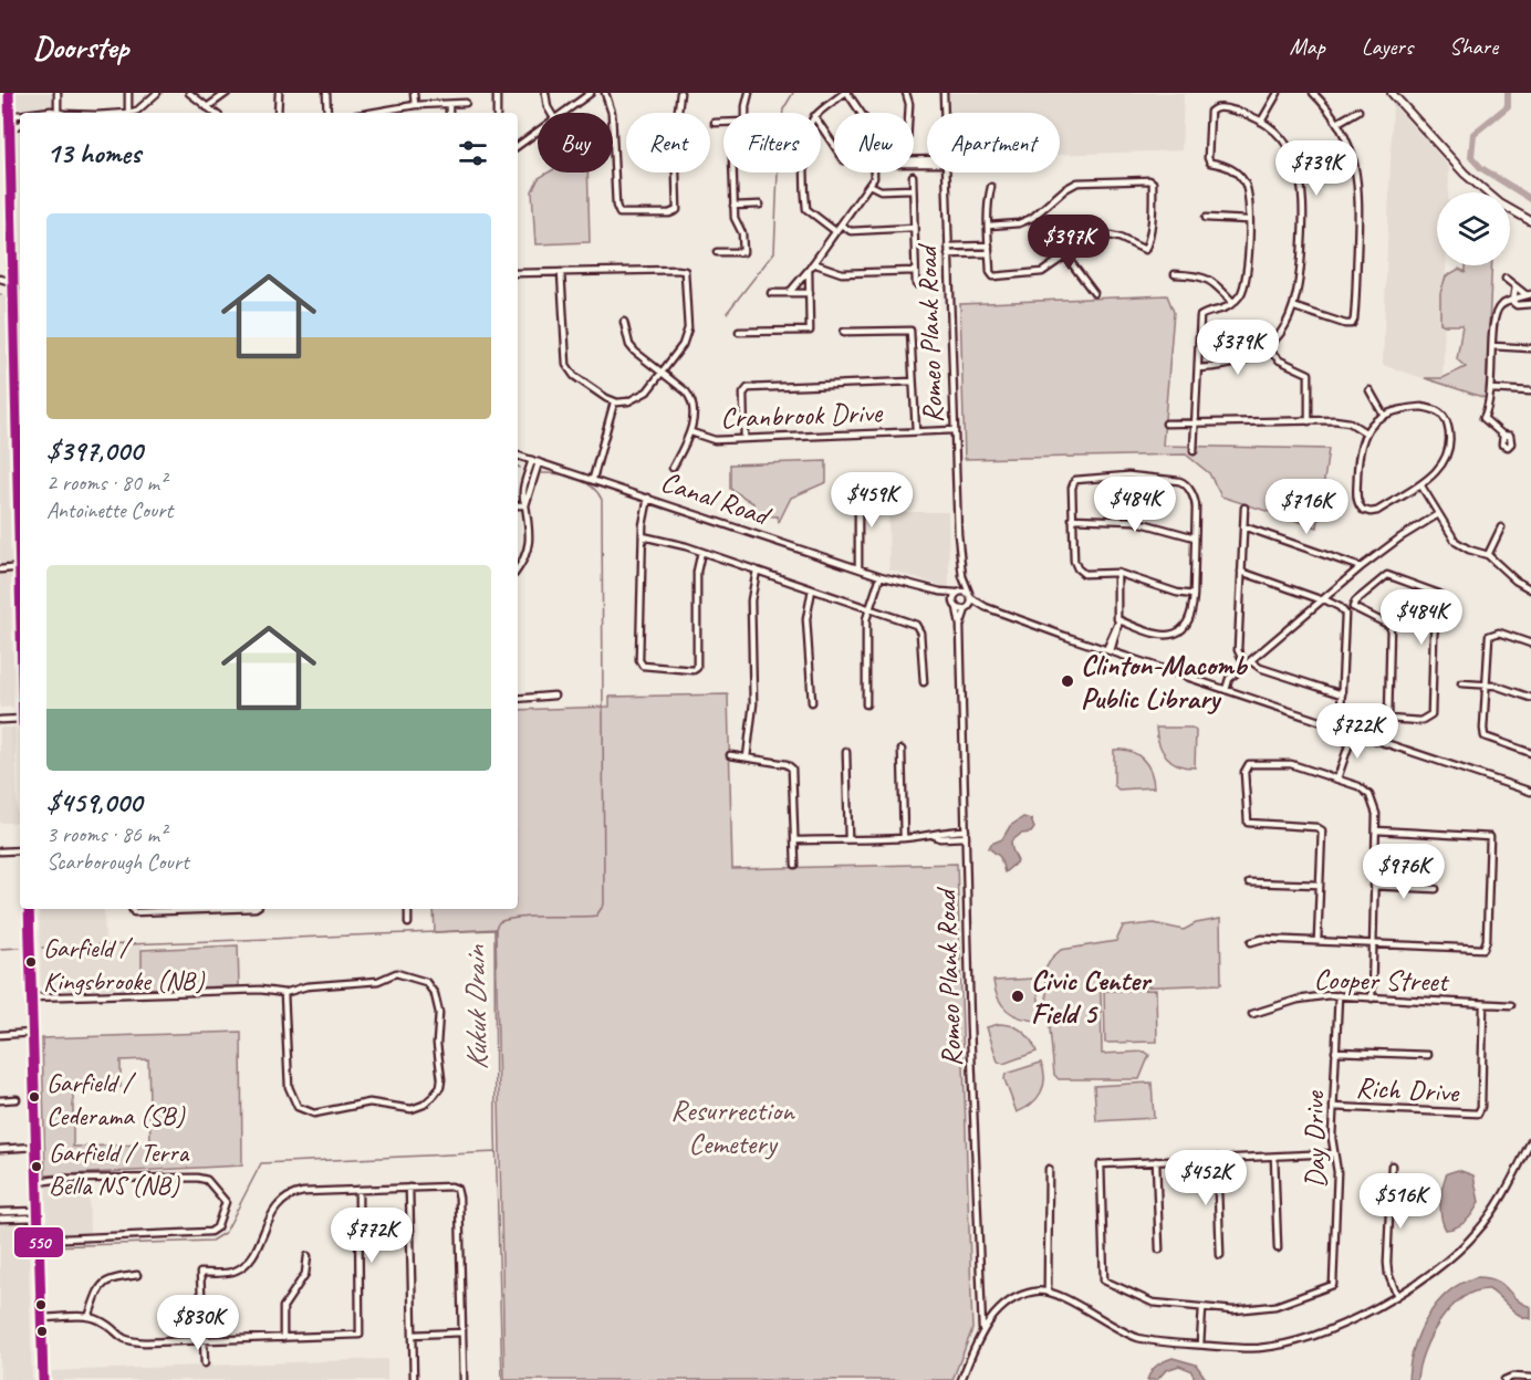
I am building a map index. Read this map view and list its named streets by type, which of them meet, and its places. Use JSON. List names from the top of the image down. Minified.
{"streets":{"street":["Romeo Plank Road","Cranbrook Drive","Canal Road","Cooper Street","Rich Drive","Day Drive"]},"crossings":[["Romeo Plank Road","Cranbrook Drive"],["Romeo Plank Road","Canal Road"],["Cooper Street","Rich Drive"],["Cooper Street","Day Drive"],["Rich Drive","Day Drive"]],"water":["Kukuk Drain"],"parks":["Resurrection Cemetery"],"places":["Clinton-Macomb Public Library","Garfield / Kingsbrooke (NB)","Civic Center Field 5","Garfield / Cederama (SB)","Garfield / Terra Bella NS (NB)"],"lines":["transit line 550"],"page":{"header":"Doorstep","nav":["Map","Layers","Share"],"chip":["Buy","Rent","Filters","New","Apartment"],"heading":"13 homes","price":["$739K","$397K","$379K","$459K","$484K","$716K","$484K","$722K","$976K","$452K","$516K","$772K","$830K"],"list":[{"name":"$397,000","note":"2 rooms · 80 m² · Antoinette Court"},{"name":"$459,000","note":"3 rooms · 86 m² · Scarborough Court"}]}}
